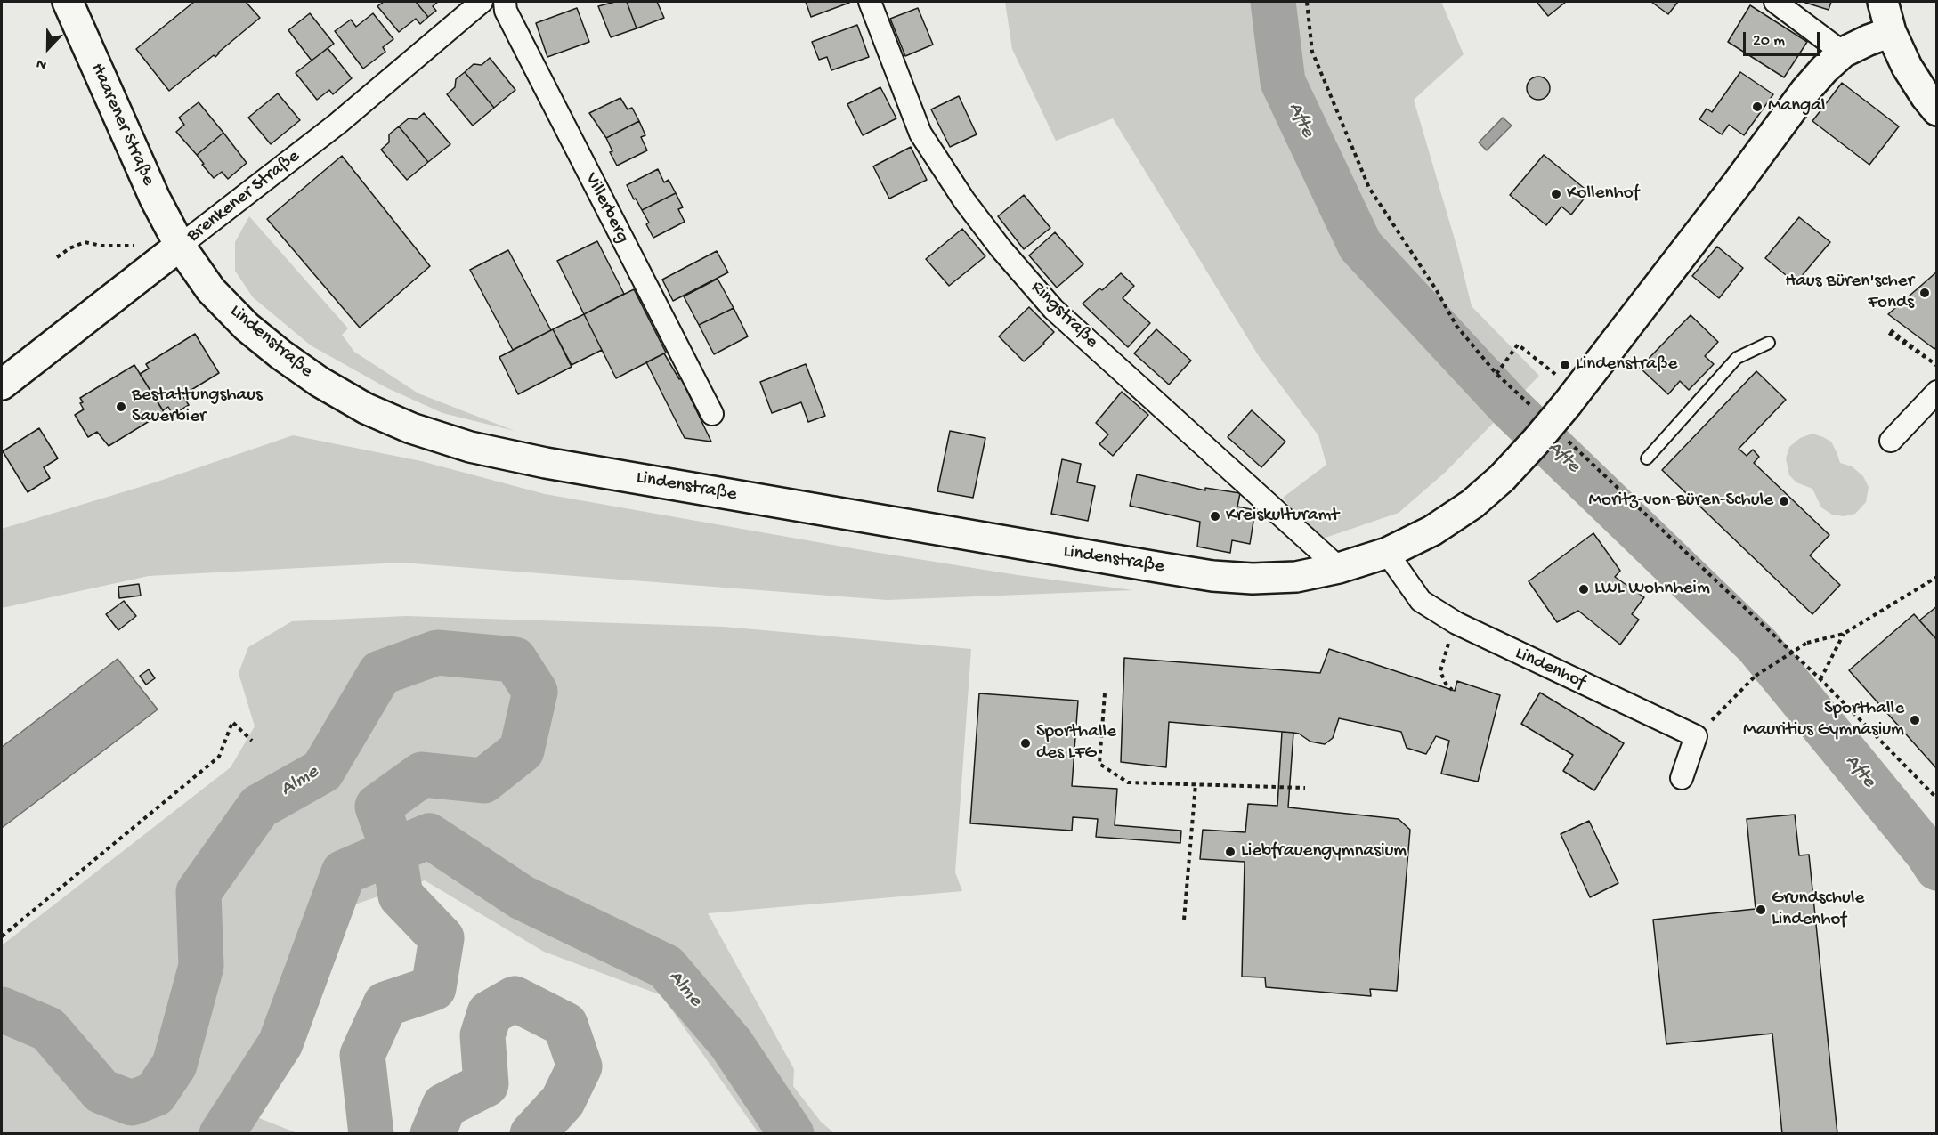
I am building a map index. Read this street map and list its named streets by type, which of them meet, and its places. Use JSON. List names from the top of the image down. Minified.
{"streets":{"main road":["Haarener Straße","Brenkener Straße","Lindenstraße"],"street":["Villerberg","Ringstraße","Lindenhof"]},"crossings":[["Haarener Straße","Brenkener Straße"],["Haarener Straße","Lindenstraße"],["Brenkener Straße","Lindenstraße"],["Ringstraße","Lindenstraße"],["Lindenstraße","Lindenhof"]],"water":["Afte","Alme"],"places":["Mangal","Kollenhof","Haus Büren'scher Fonds","Lindenstraße","Bestattungshaus Sauerbier","Moritz-von-Büren-Schule","Kreiskulturamt","LWL Wohnheim","Sporthalle Mauritius Gymnasium","Sporthalle des LFG","Liebfrauengymnasium","Grundschule Lindenhof"],"scale_bar":"20 m","north":"bottom"}
